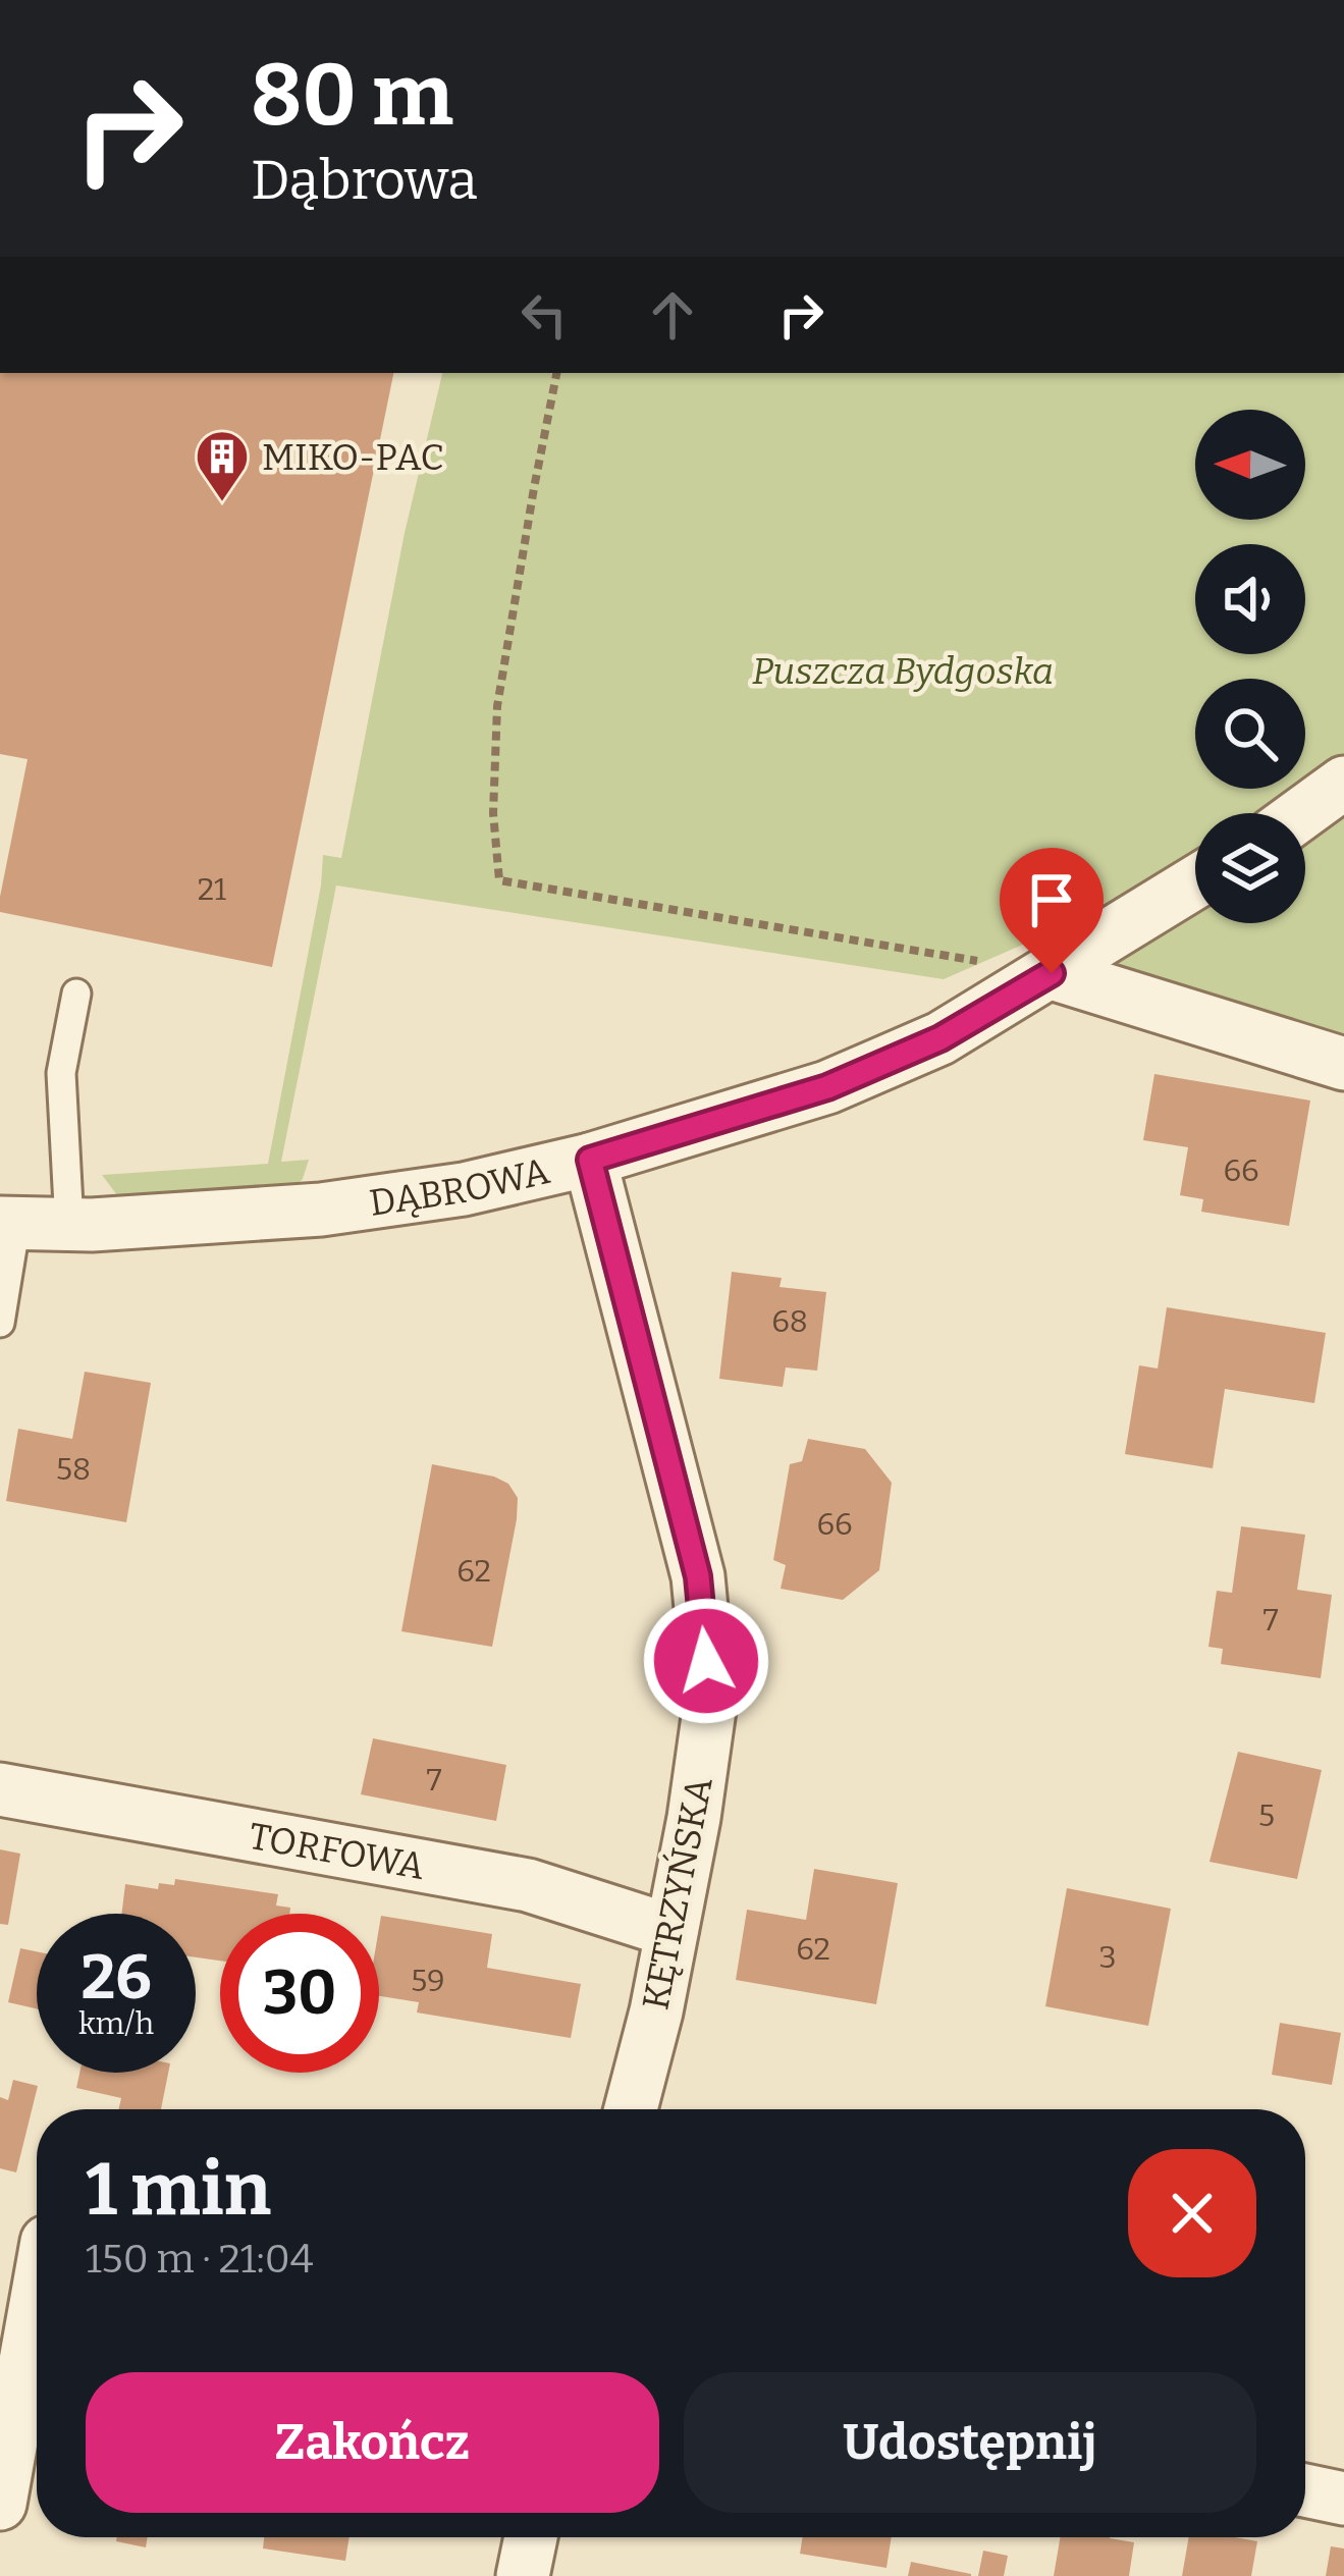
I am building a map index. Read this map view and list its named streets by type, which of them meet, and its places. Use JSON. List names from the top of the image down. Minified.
{"streets":{"street":["DĄBROWA","TORFOWA","KĘTRZYŃSKA"]},"crossings":[["DĄBROWA","KĘTRZYŃSKA"],["TORFOWA","KĘTRZYŃSKA"]],"parks":["Puszcza Bydgoska"],"places":{"building":["MIKO-PAC"]},"house_numbers":["21","66","68","58","66","62","7","7","5","62","3","59"],"north":"left","page":{"turn":["80 m","Dąbrowa"],"speed":"26 km/h","limit":"30","heading":["1 min","150 m · 21:04"],"buttons":["Zakończ","Udostępnij"]}}
